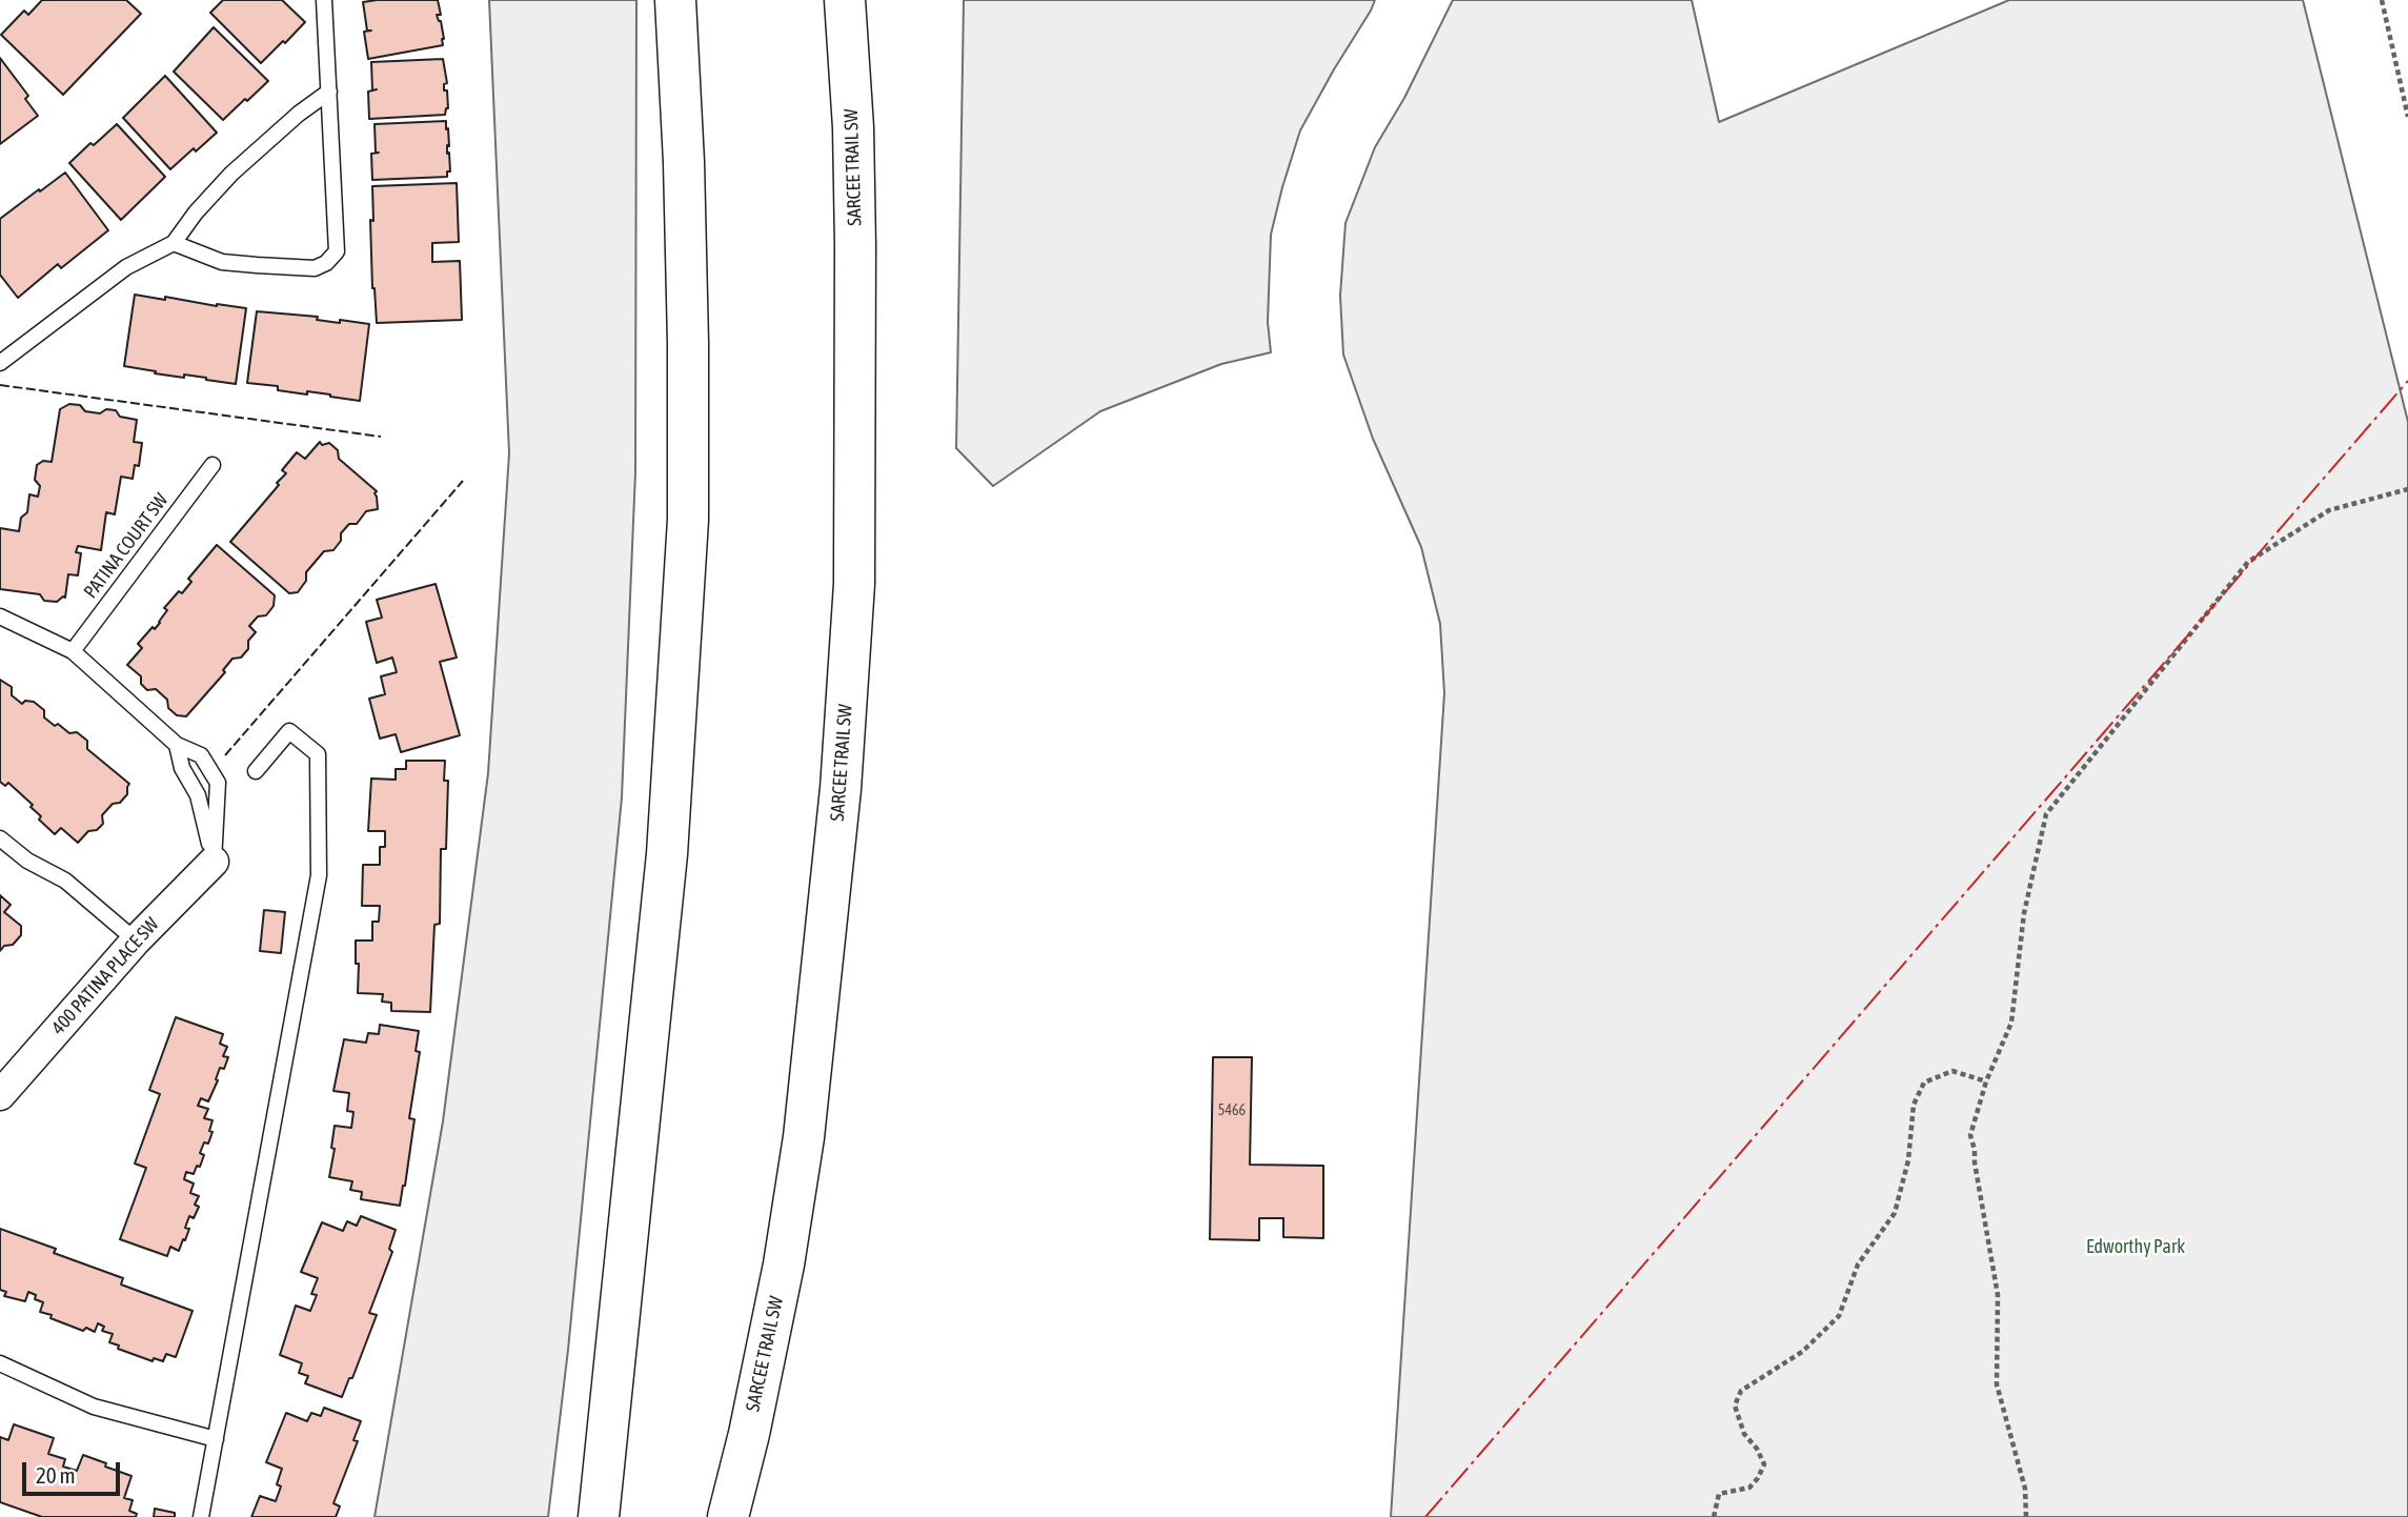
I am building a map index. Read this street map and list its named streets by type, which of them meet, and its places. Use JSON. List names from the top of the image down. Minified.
{"streets":{"highway":["SARCEE TRAIL SW"],"street":["400 PATINA PLACE SW"],"lane":["PATINA COURT SW"]},"parks":["Edworthy Park"],"house_numbers":["5466"],"scale_bar":"20 m"}
